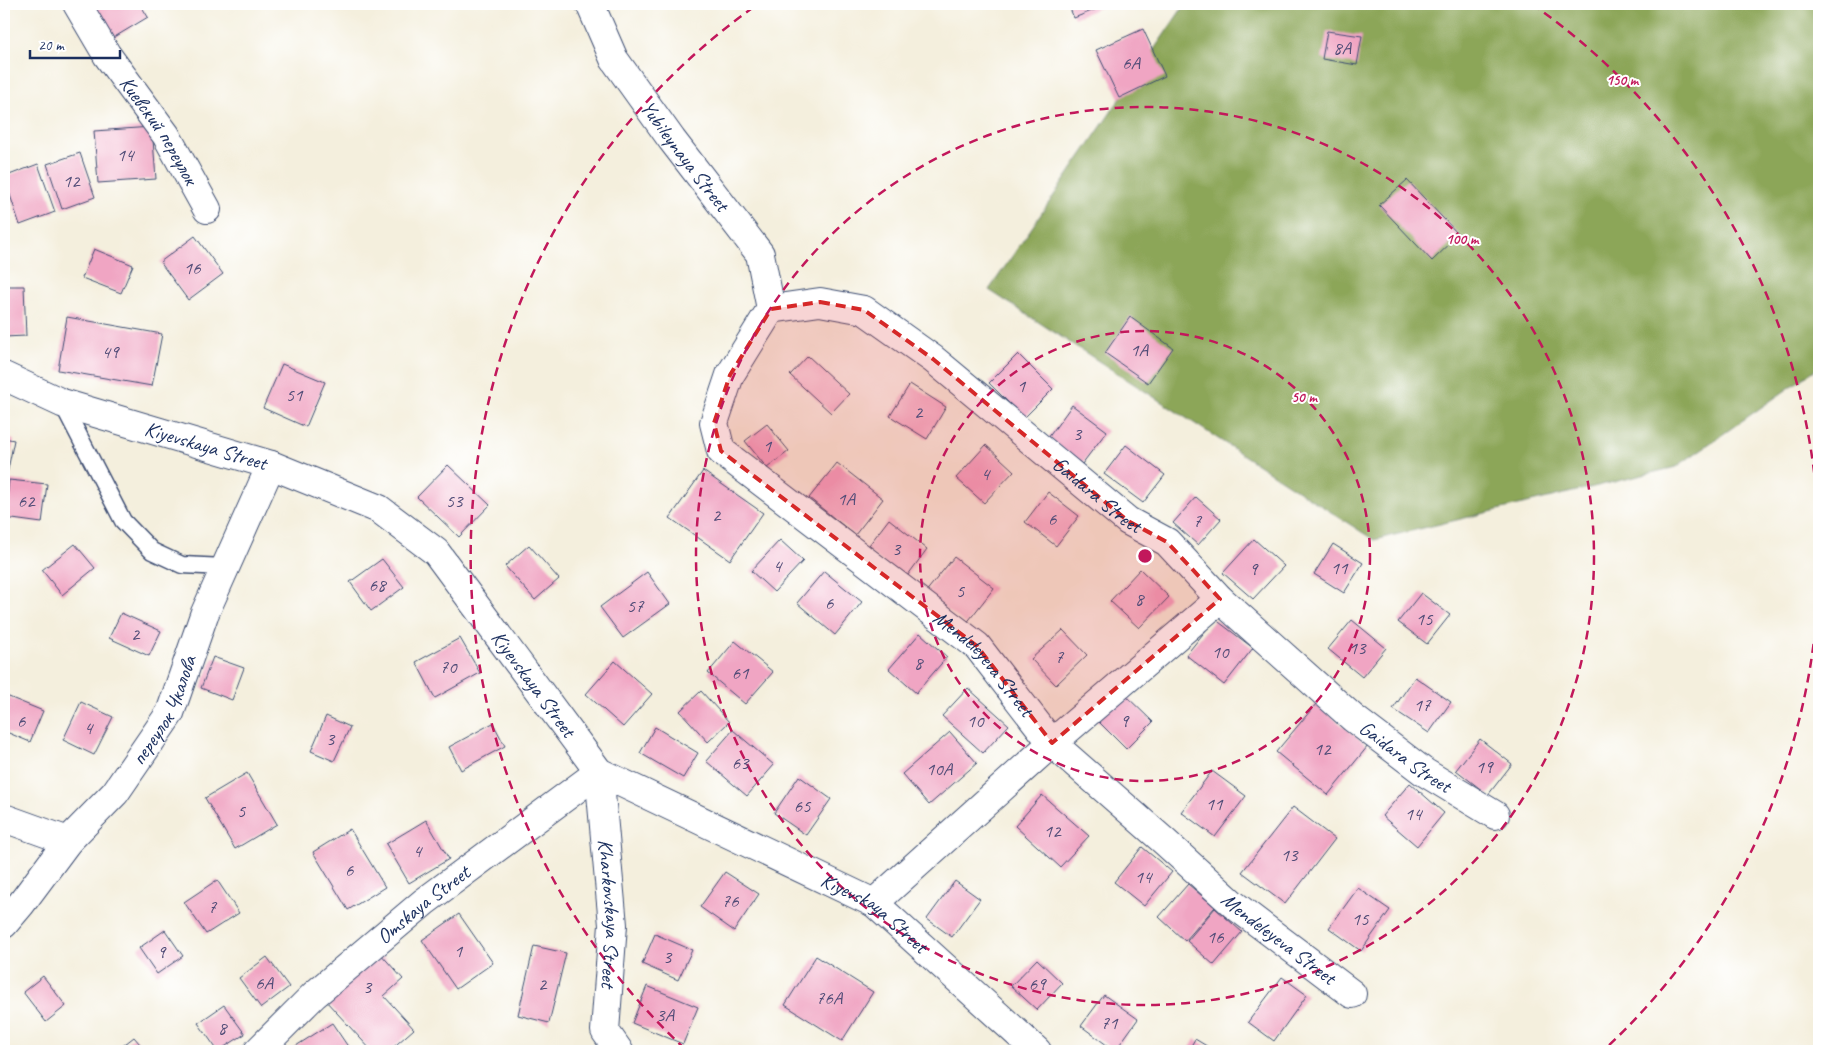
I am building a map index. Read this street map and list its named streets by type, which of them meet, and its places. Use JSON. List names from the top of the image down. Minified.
{"streets":{"street":["Киевский переулок","Yubileynaya Street","Kiyevskaya Street","Gaidara Street","Mendeleyeva Street","переулок Чкалова","Omskaya Street","Kharkovskaya Street"]},"crossings":[["Yubileynaya Street","Gaidara Street"],["Yubileynaya Street","Mendeleyeva Street"],["Kiyevskaya Street","переулок Чкалова"],["Kiyevskaya Street","Omskaya Street"],["Kiyevskaya Street","Kharkovskaya Street"],["Gaidara Street","Mendeleyeva Street"],["Omskaya Street","Kharkovskaya Street"]],"house_numbers":["8А","6А","14","12","16","1А","49","1","51","2","3","1","4","1А","62","53","2","6","7","3","4","11","9","68","5","8","6","57","15","2","13","10","7","8","70","61","17","6","10","9","4","3","12","63","19","10А","11","65","5","14","12","4","13","6","14","76","7","15","16","1","9","3","6А","2","69","3","76А","3А","71","8"],"scale_bar":"20 m","rings":["150 m","100 m","50 m"]}
